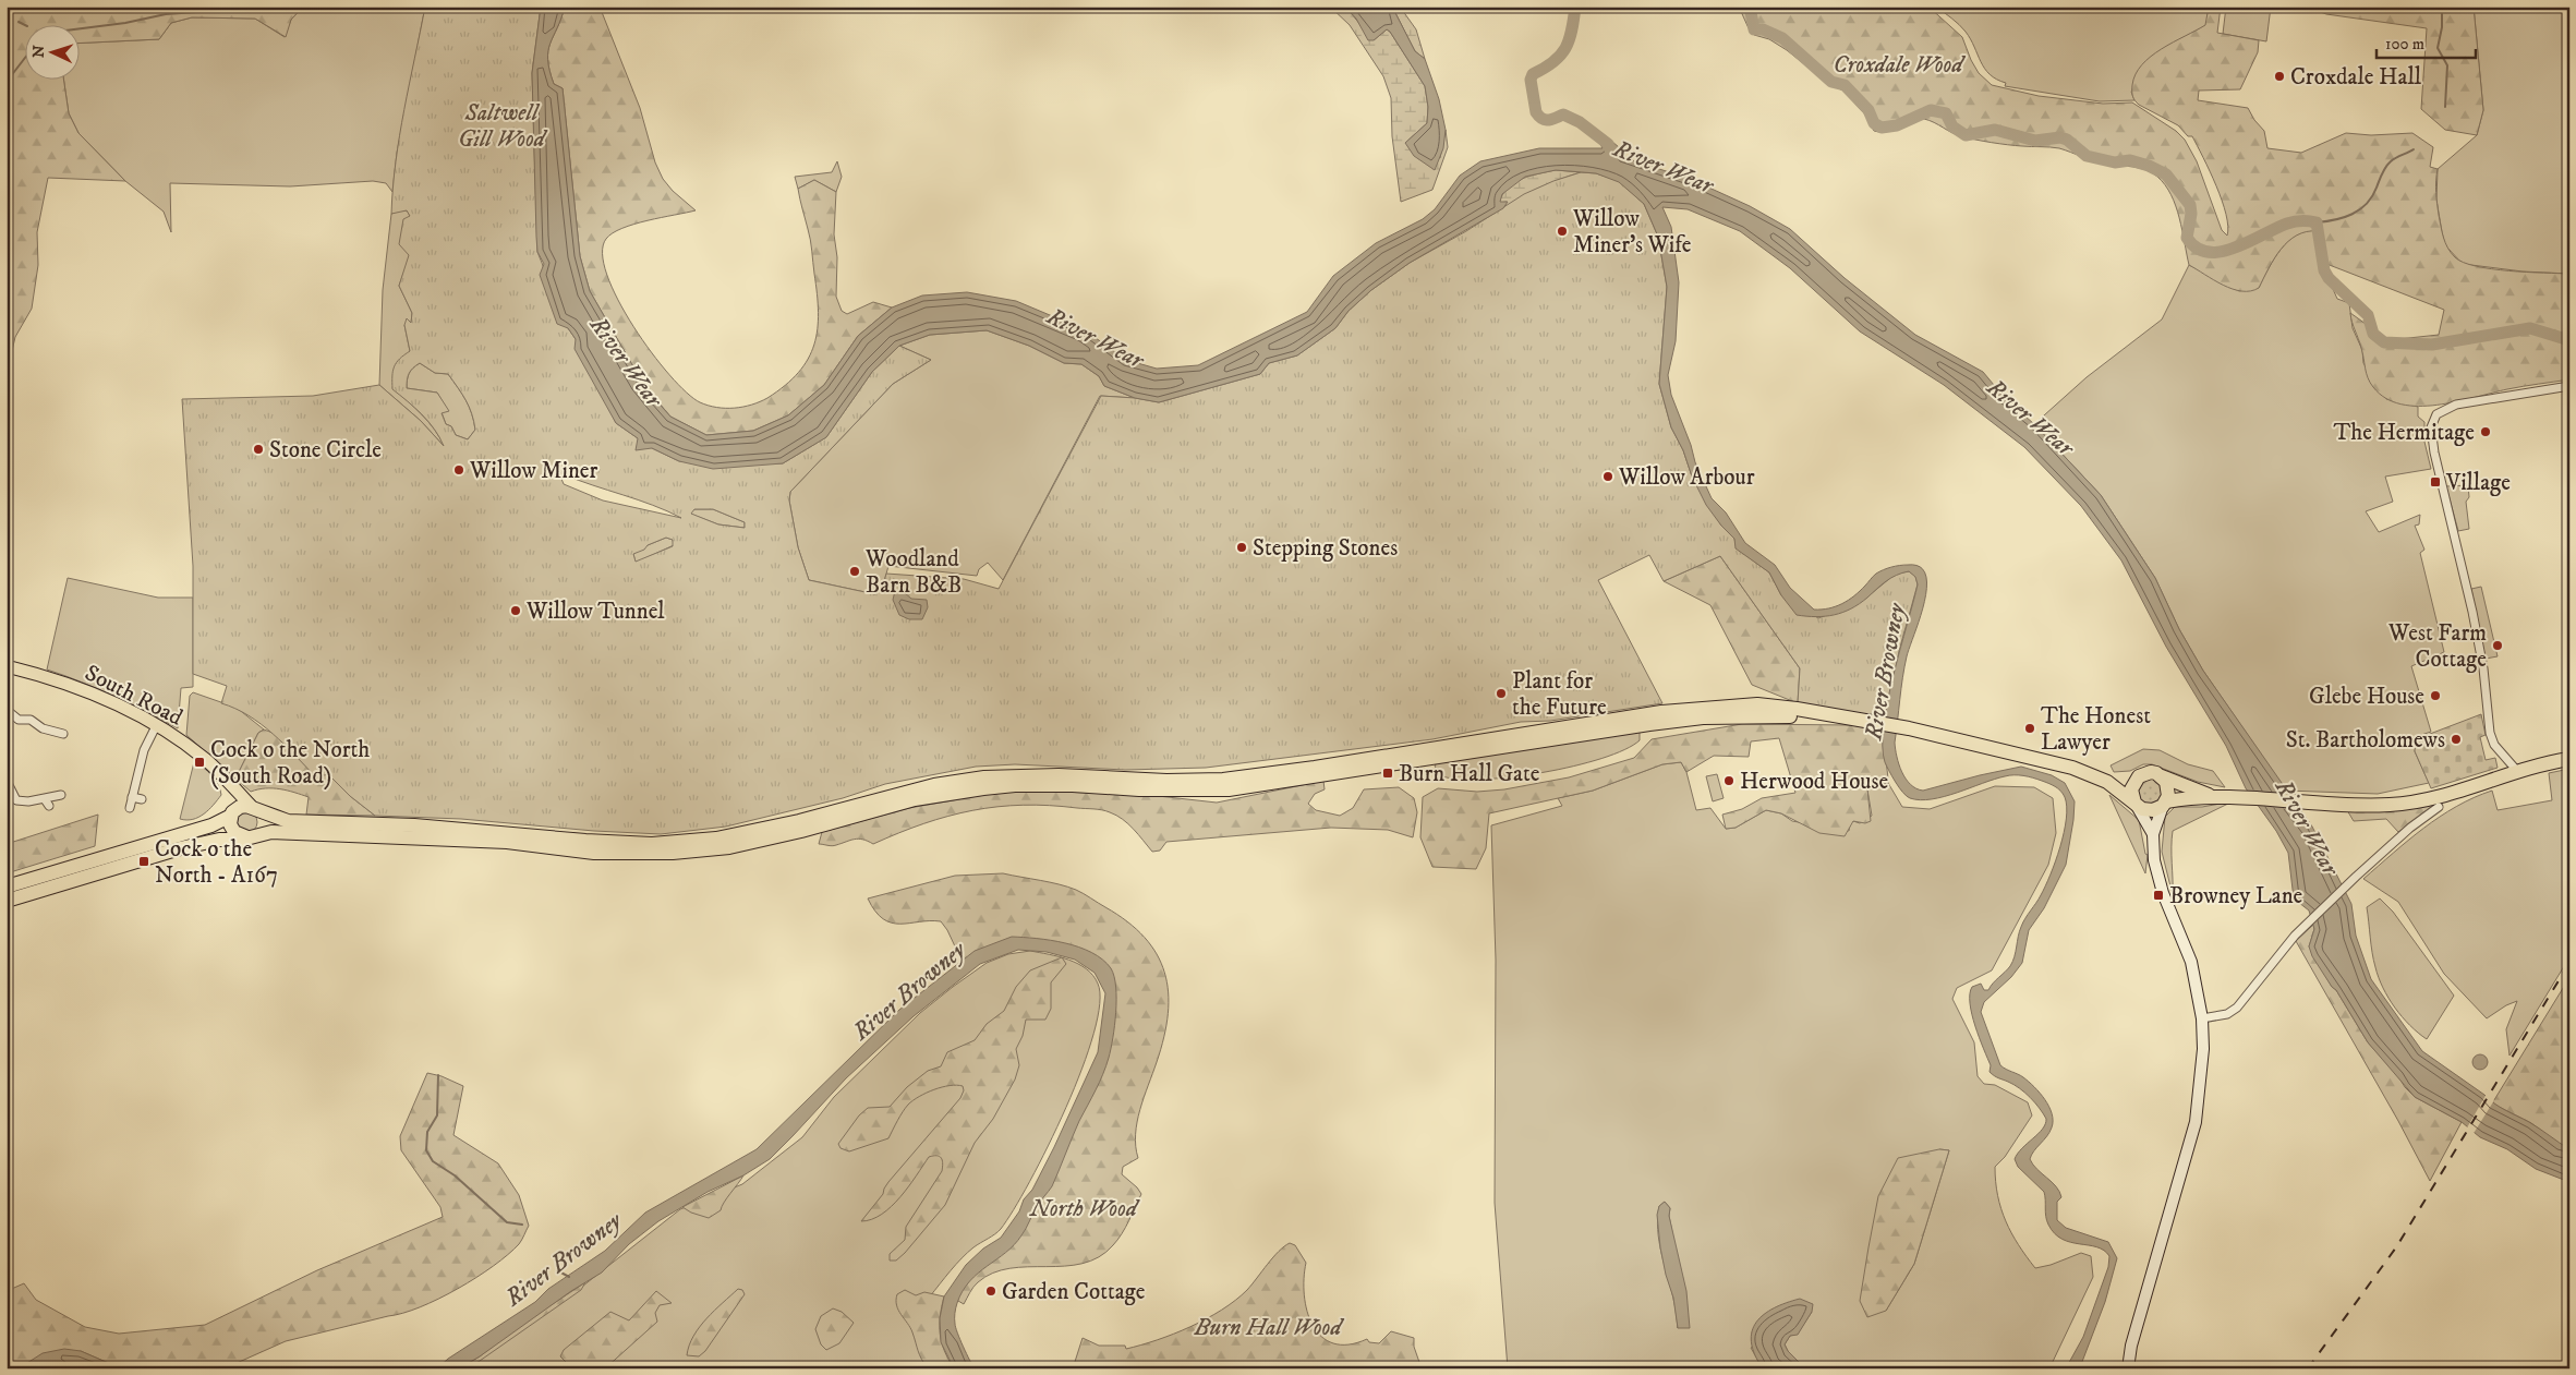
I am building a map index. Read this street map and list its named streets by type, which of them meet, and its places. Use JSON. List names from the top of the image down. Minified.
{"streets":{"main road":["South Road"]},"water":["River Wear","River Browney"],"parks":["Croxdale Wood","Saltwell Gill Wood","North Wood","Burn Hall Wood"],"places":{"other":["Croxdale Hall","Willow Miner's Wife","The Hermitage","Stone Circle","Willow Miner","Willow Arbour","Stepping Stones","Woodland Barn B&B","Willow Tunnel","West Farm Cottage","Plant for the Future","Glebe House","The Honest Lawyer","St. Bartholomews","Herwood House","Garden Cottage"],"transit":["Village","Cock o the North (South Road)","Burn Hall Gate","Cock o the North - A167","Browney Lane"]},"scale_bar":"100 m","north":"left"}
